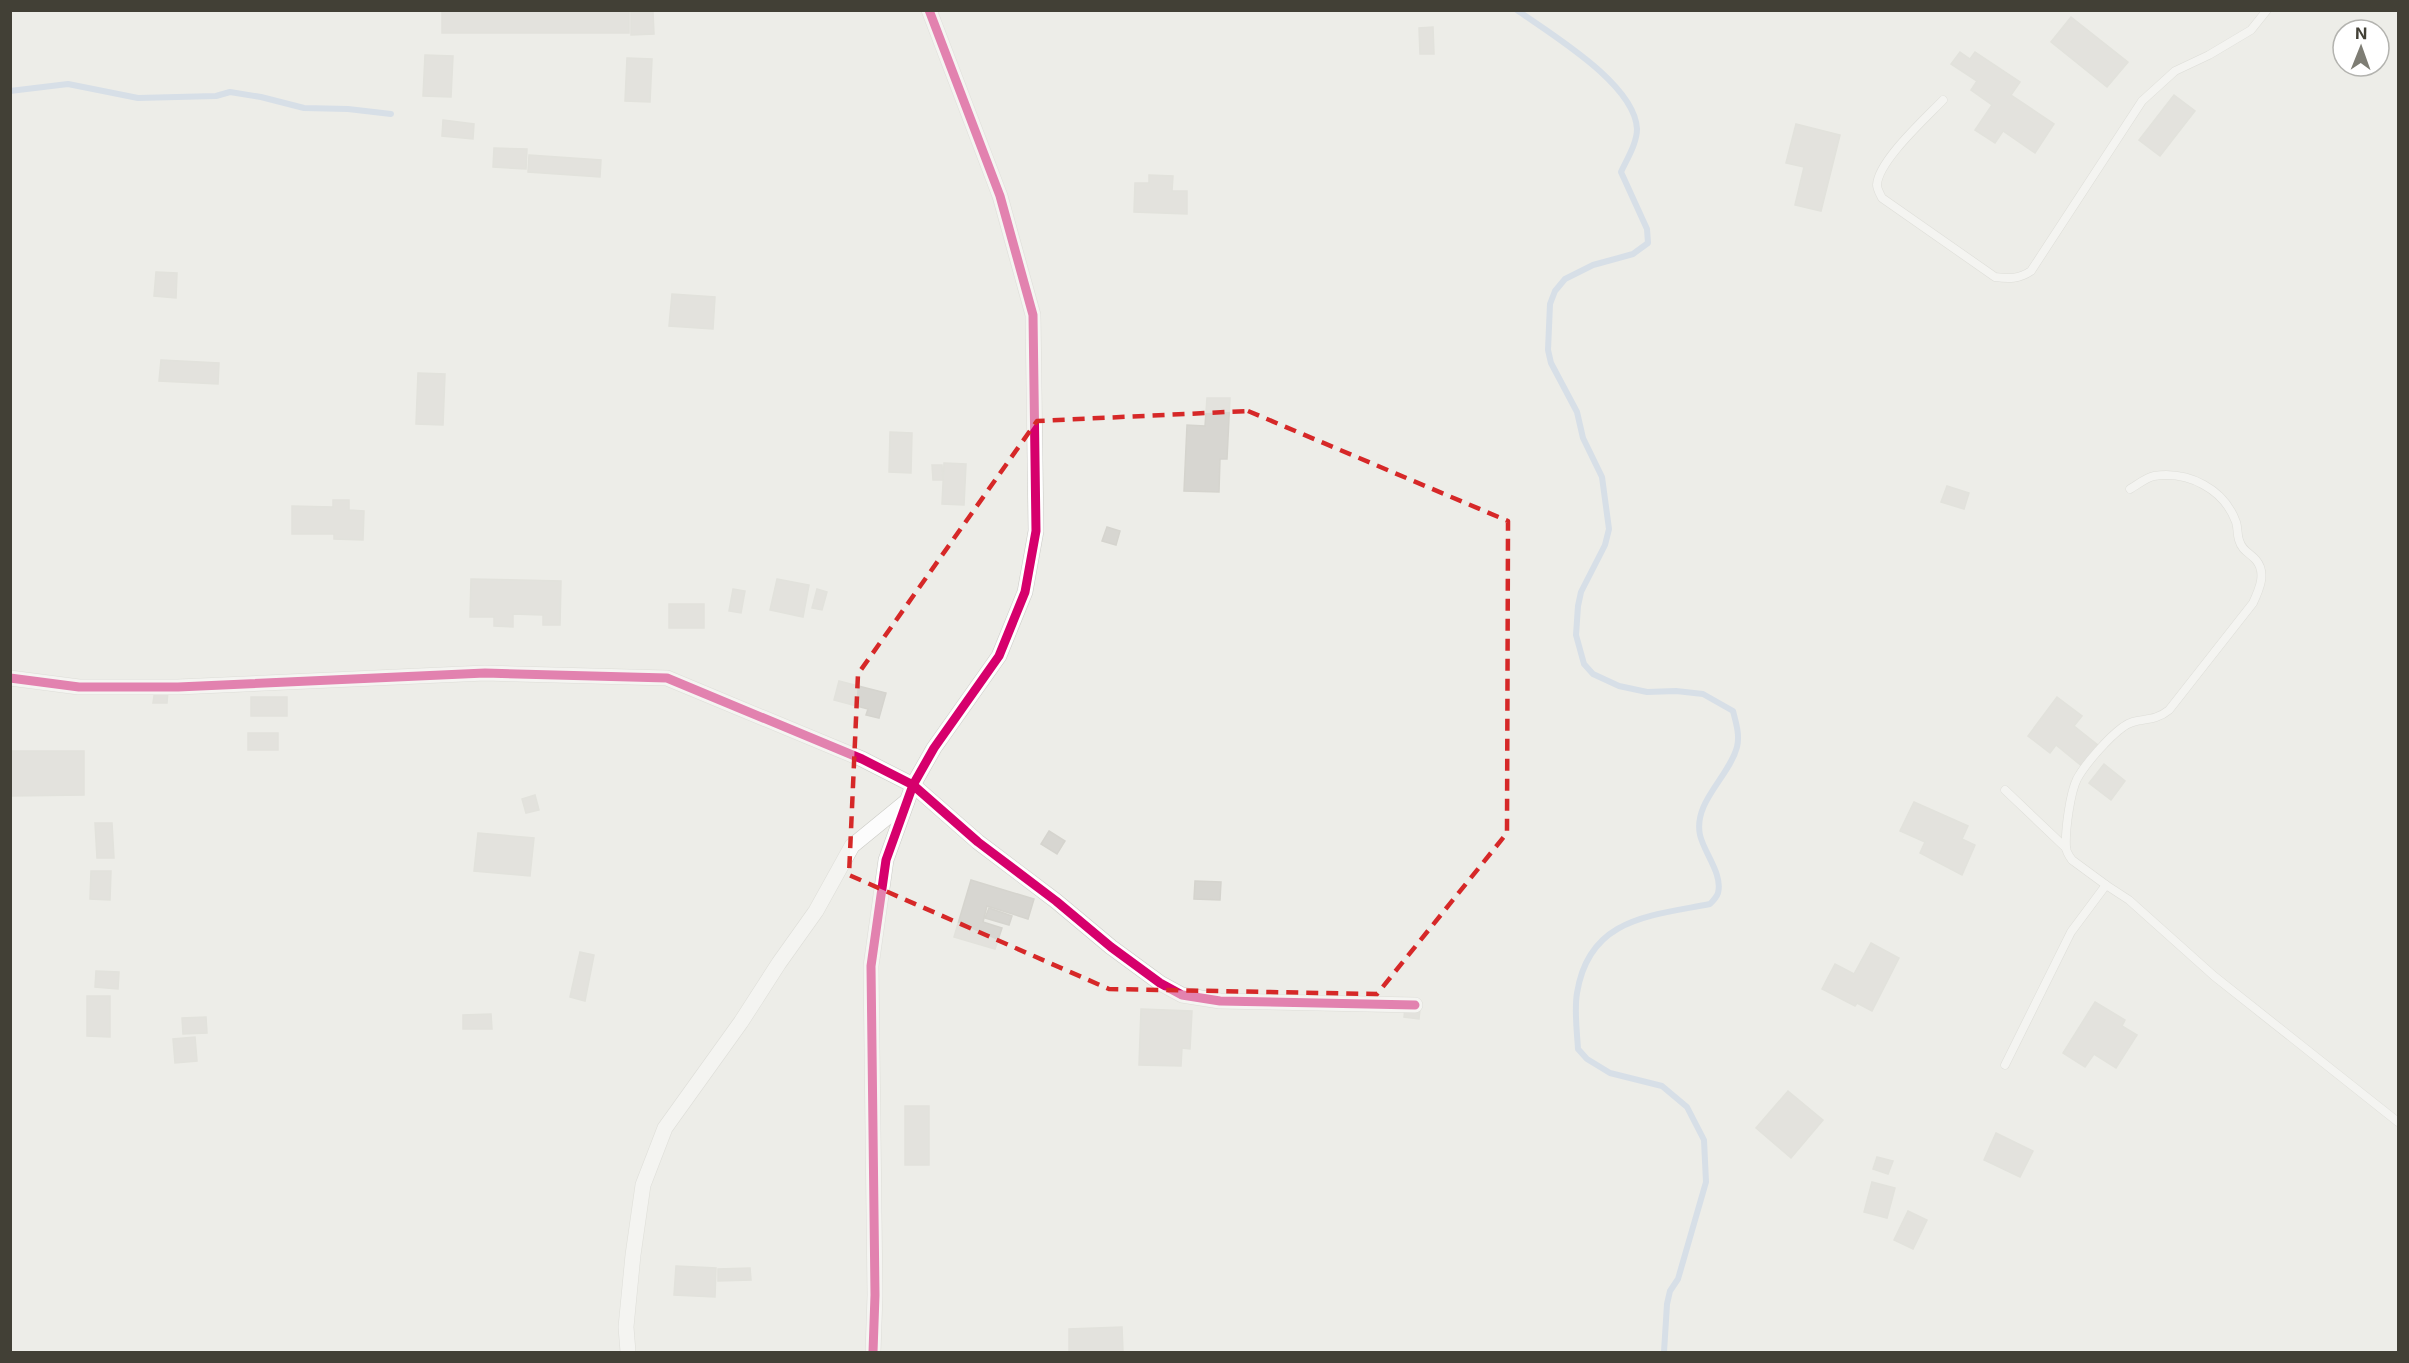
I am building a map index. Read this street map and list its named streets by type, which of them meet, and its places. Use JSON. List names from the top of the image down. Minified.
{"north":"top"}
